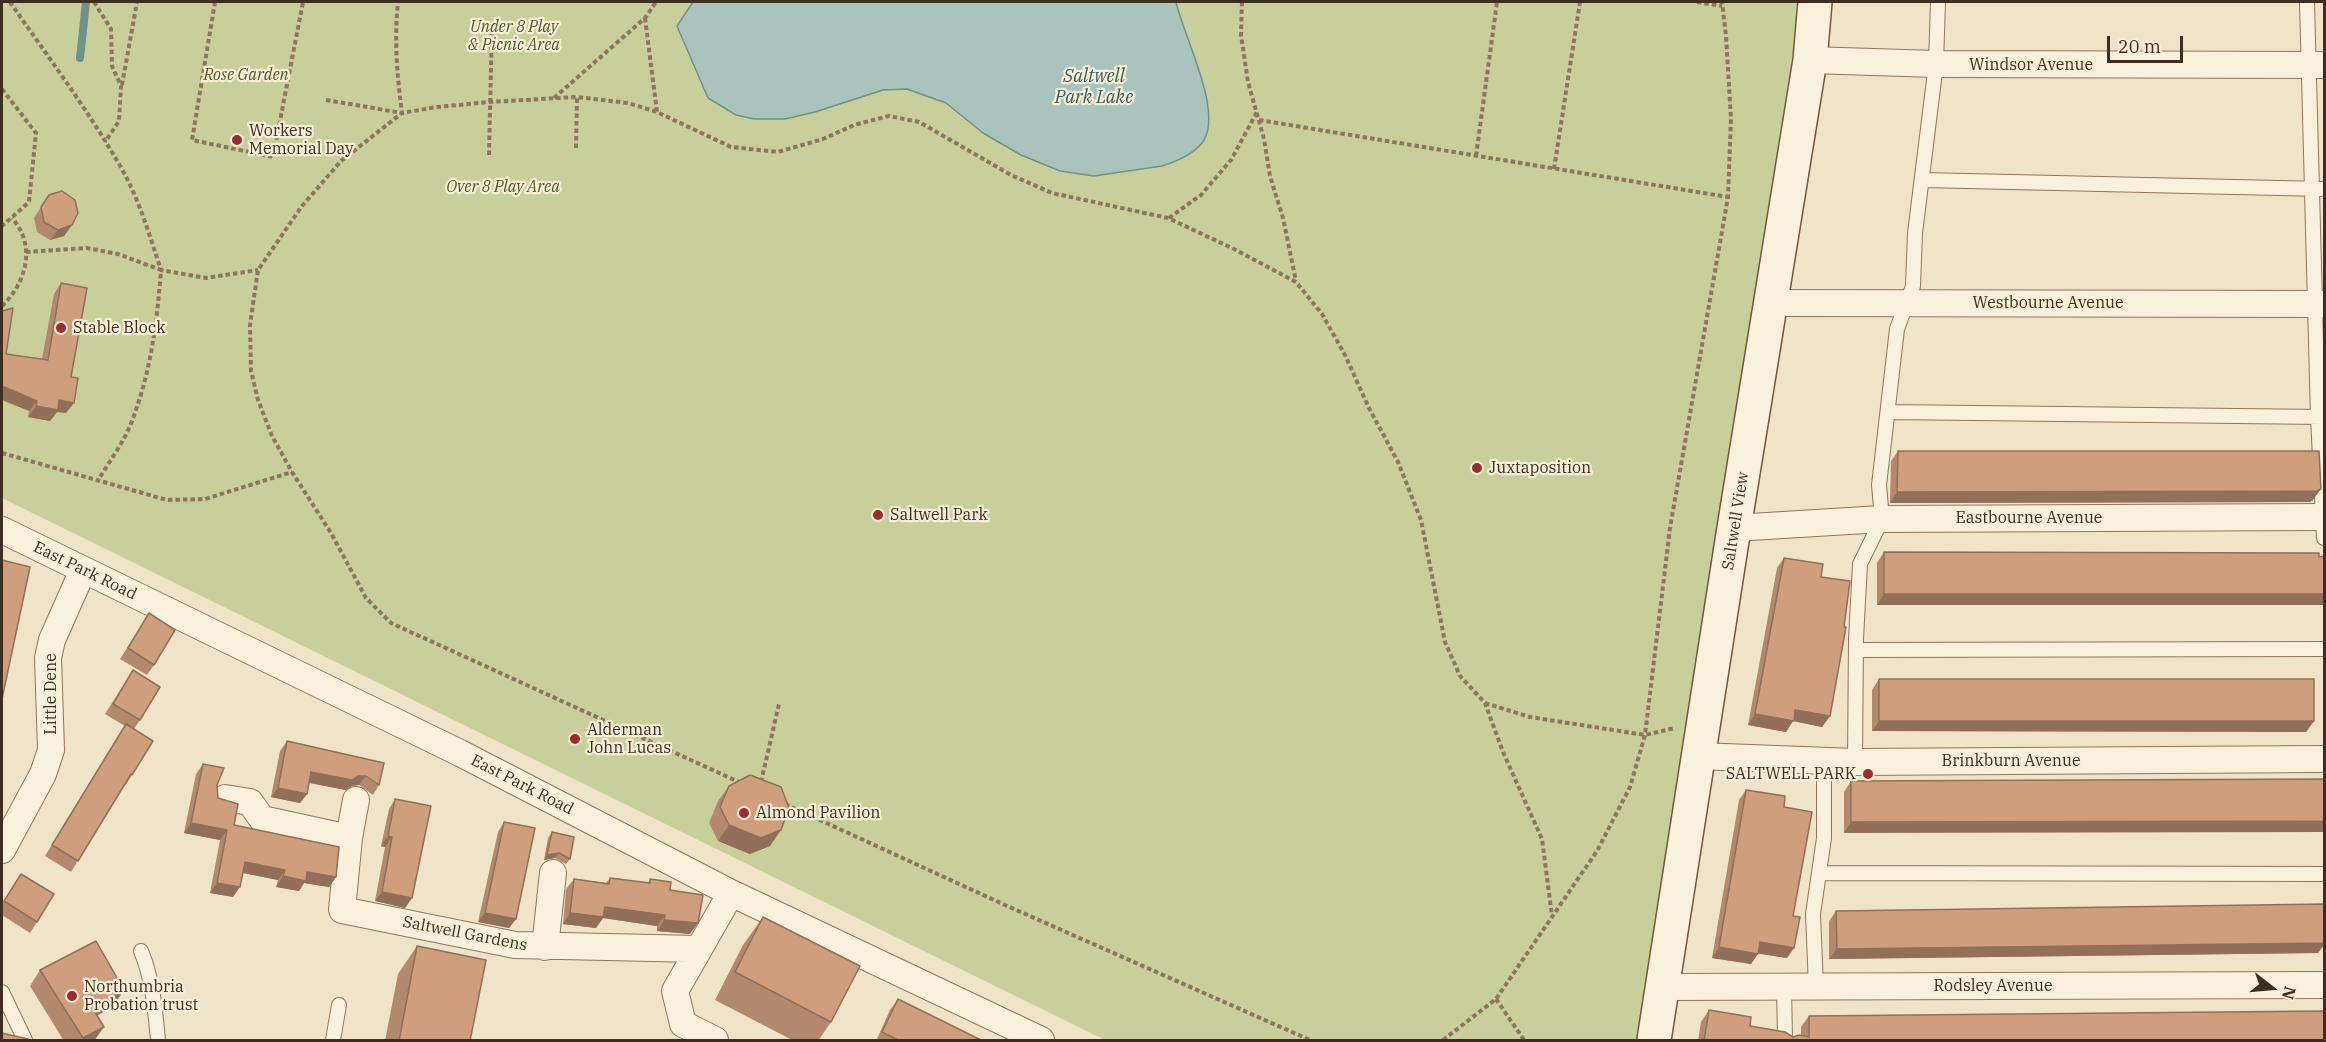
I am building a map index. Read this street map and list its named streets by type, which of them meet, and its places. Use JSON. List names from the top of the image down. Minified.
{"streets":{"street":["Windsor Avenue","Westbourne Avenue","Eastbourne Avenue","Saltwell View","East Park Road","Little Dene","Brinkburn Avenue","Saltwell Gardens","Rodsley Avenue"]},"crossings":[["Windsor Avenue","Saltwell View"],["Westbourne Avenue","Saltwell View"],["Eastbourne Avenue","Saltwell View"],["Saltwell View","Brinkburn Avenue"],["Saltwell View","Rodsley Avenue"],["East Park Road","Little Dene"]],"water":["Saltwell Park Lake"],"parks":["Under 8 Play & Picnic Area","Rose Garden","Over 8 Play Area"],"places":["Workers Memorial Day","Stable Block","Juxtaposition","Saltwell Park","Alderman John Lucas","SALTWELL PARK","Almond Pavilion","Northumbria Probation trust"],"scale_bar":"20 m","north":"right"}
